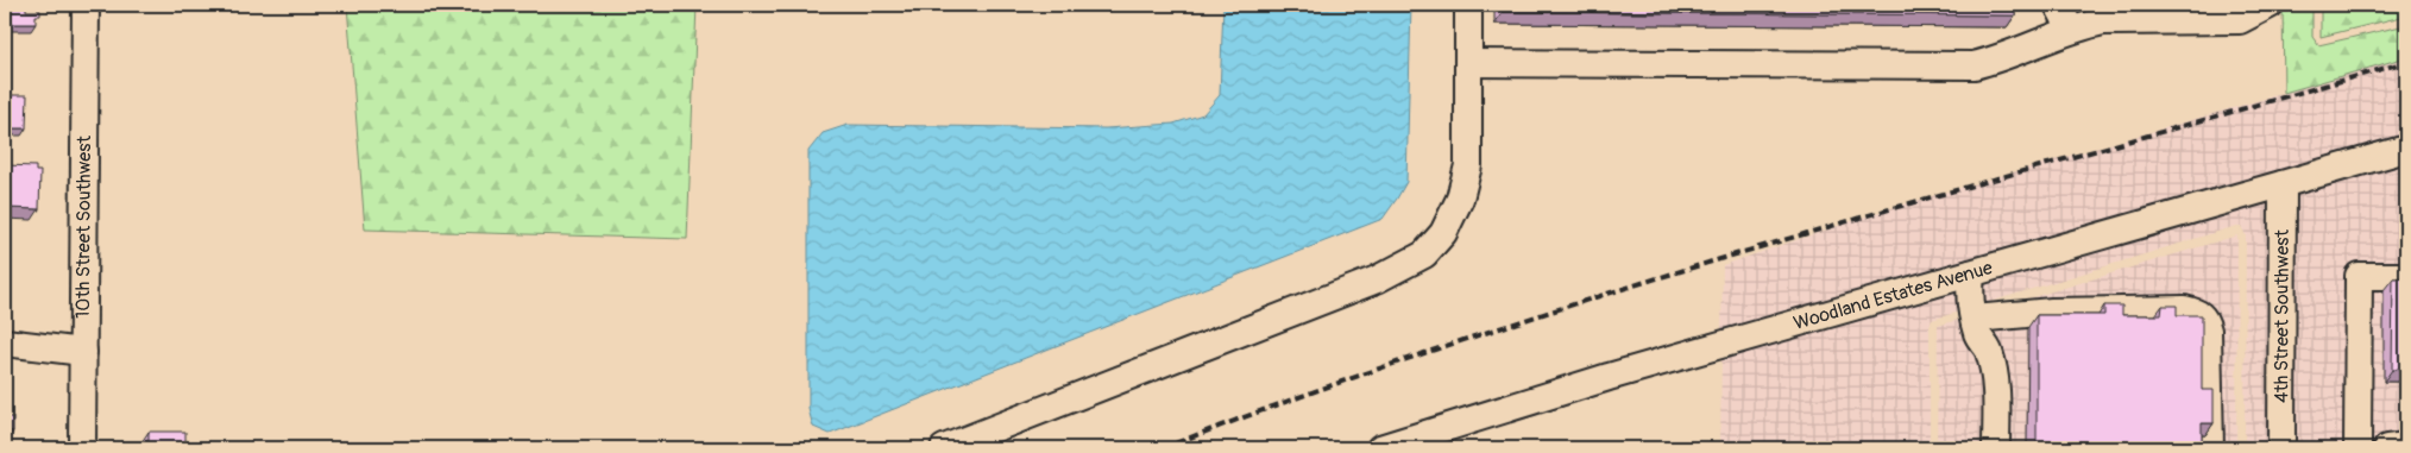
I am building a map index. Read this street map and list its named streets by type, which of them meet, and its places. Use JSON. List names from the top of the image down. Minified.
{"streets":{"street":["10th Street Southwest","Woodland Estates Avenue","4th Street Southwest"]},"crossings":[["Woodland Estates Avenue","4th Street Southwest"]]}
